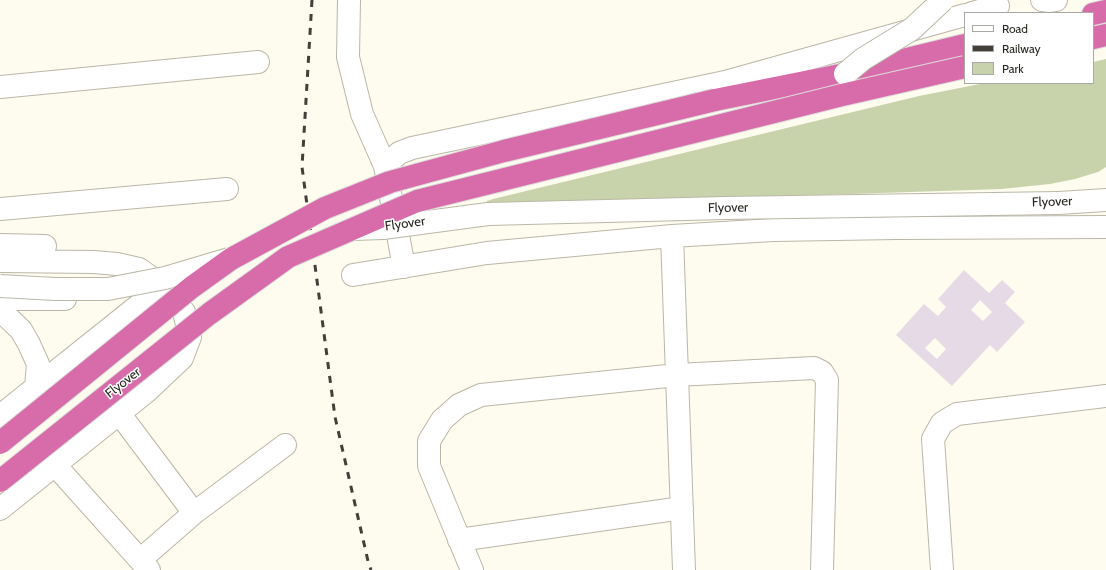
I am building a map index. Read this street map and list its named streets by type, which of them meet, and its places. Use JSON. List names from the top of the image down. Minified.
{"streets":{"highway":["Flyover"]},"legend":["Road","Railway","Park"]}
